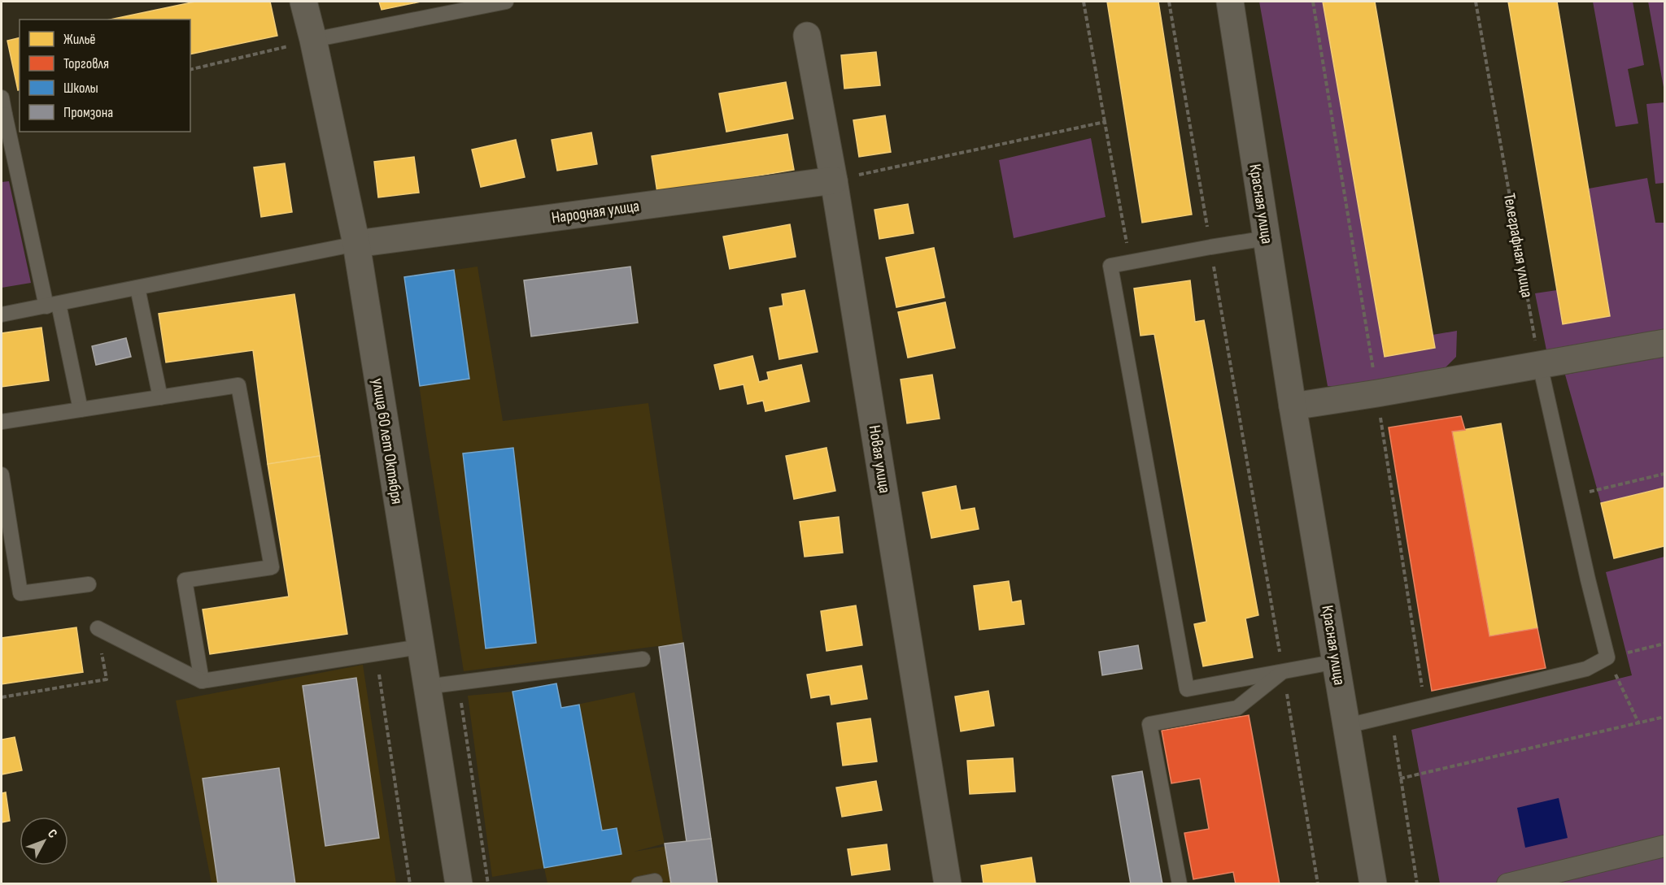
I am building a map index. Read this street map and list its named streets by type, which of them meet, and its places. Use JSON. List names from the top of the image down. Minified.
{"streets":{"street":["Красная улица","Народная улица","улица 60 лет Октября","Новая улица"],"path":["Телеграфная улица"]},"crossings":[["Народная улица","улица 60 лет Октября"],["Народная улица","Новая улица"]],"legend":["Жильё","Торговля","Школы","Промзона"],"north":"top right"}
